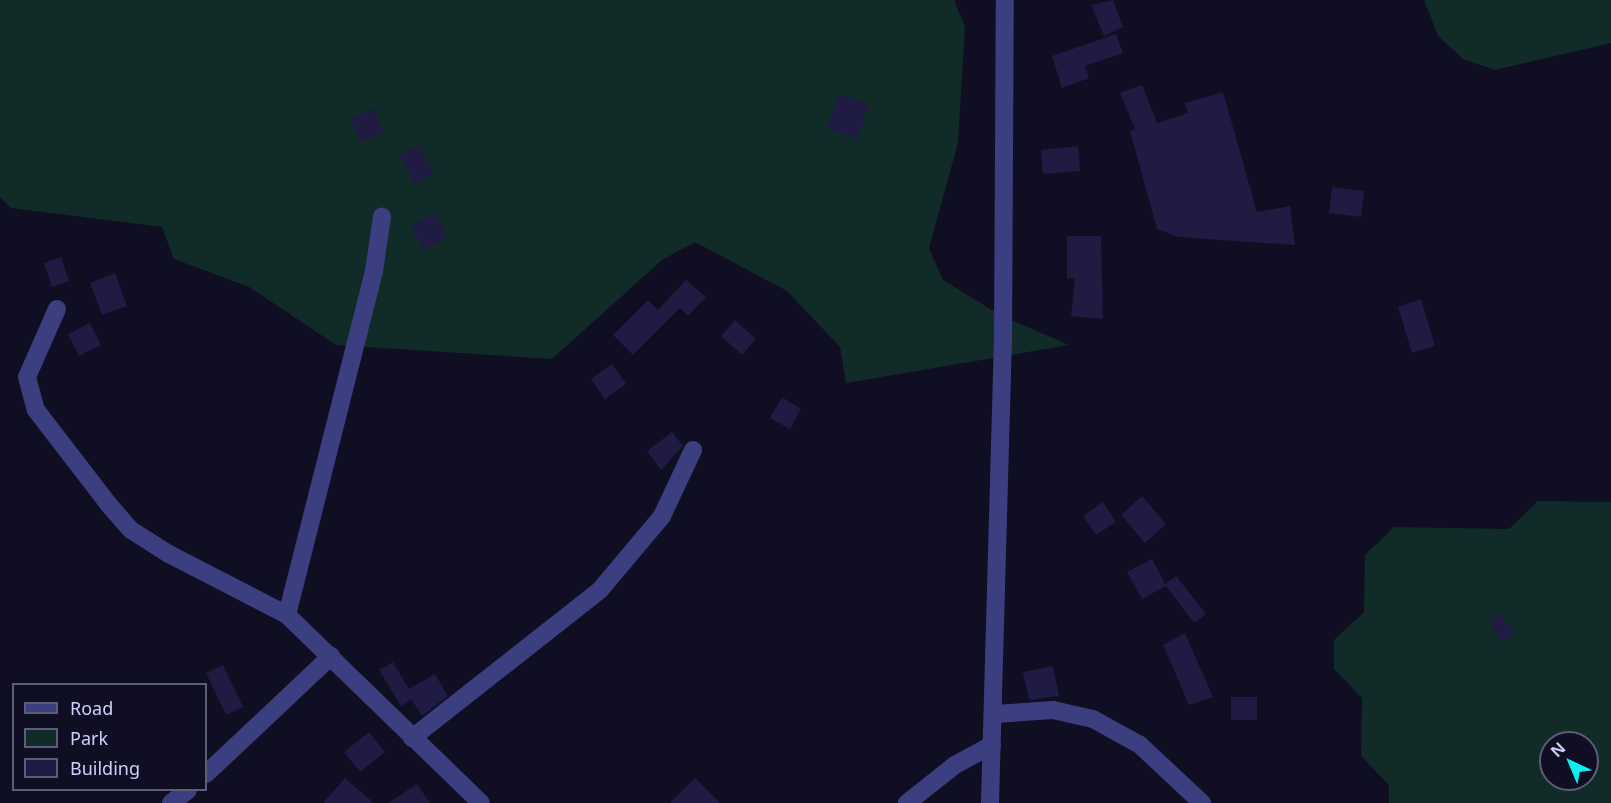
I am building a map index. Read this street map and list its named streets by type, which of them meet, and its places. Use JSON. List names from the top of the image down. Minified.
{"legend":["Road","Park","Building"],"north":"top left"}
